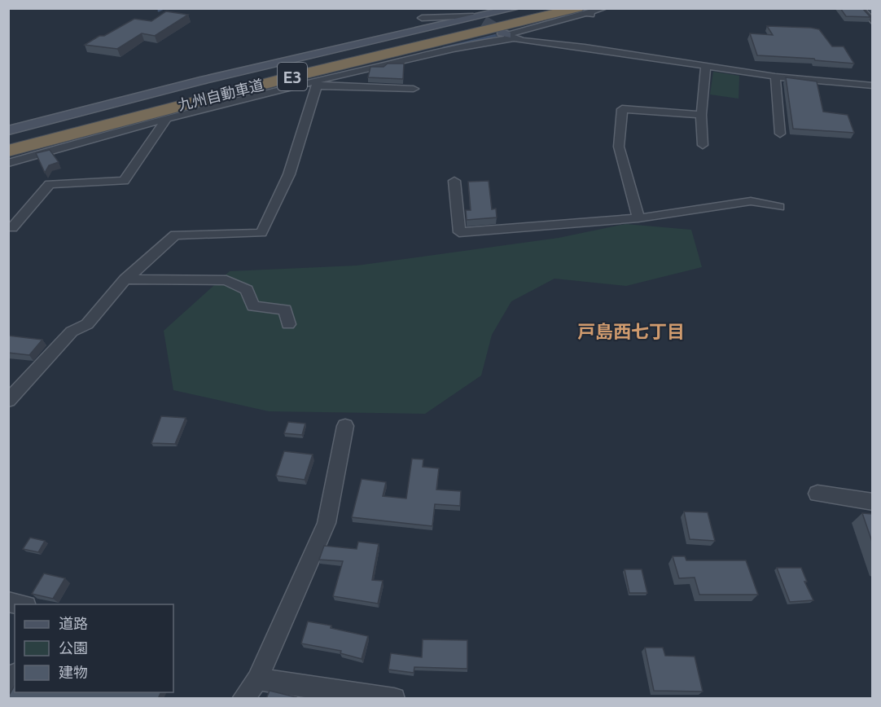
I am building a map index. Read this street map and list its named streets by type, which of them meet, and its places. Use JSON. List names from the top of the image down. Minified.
{"streets":{"highway":["E3","九州自動車道"]},"districts":["戸島西七丁目"],"legend":["道路","公園","建物"]}
